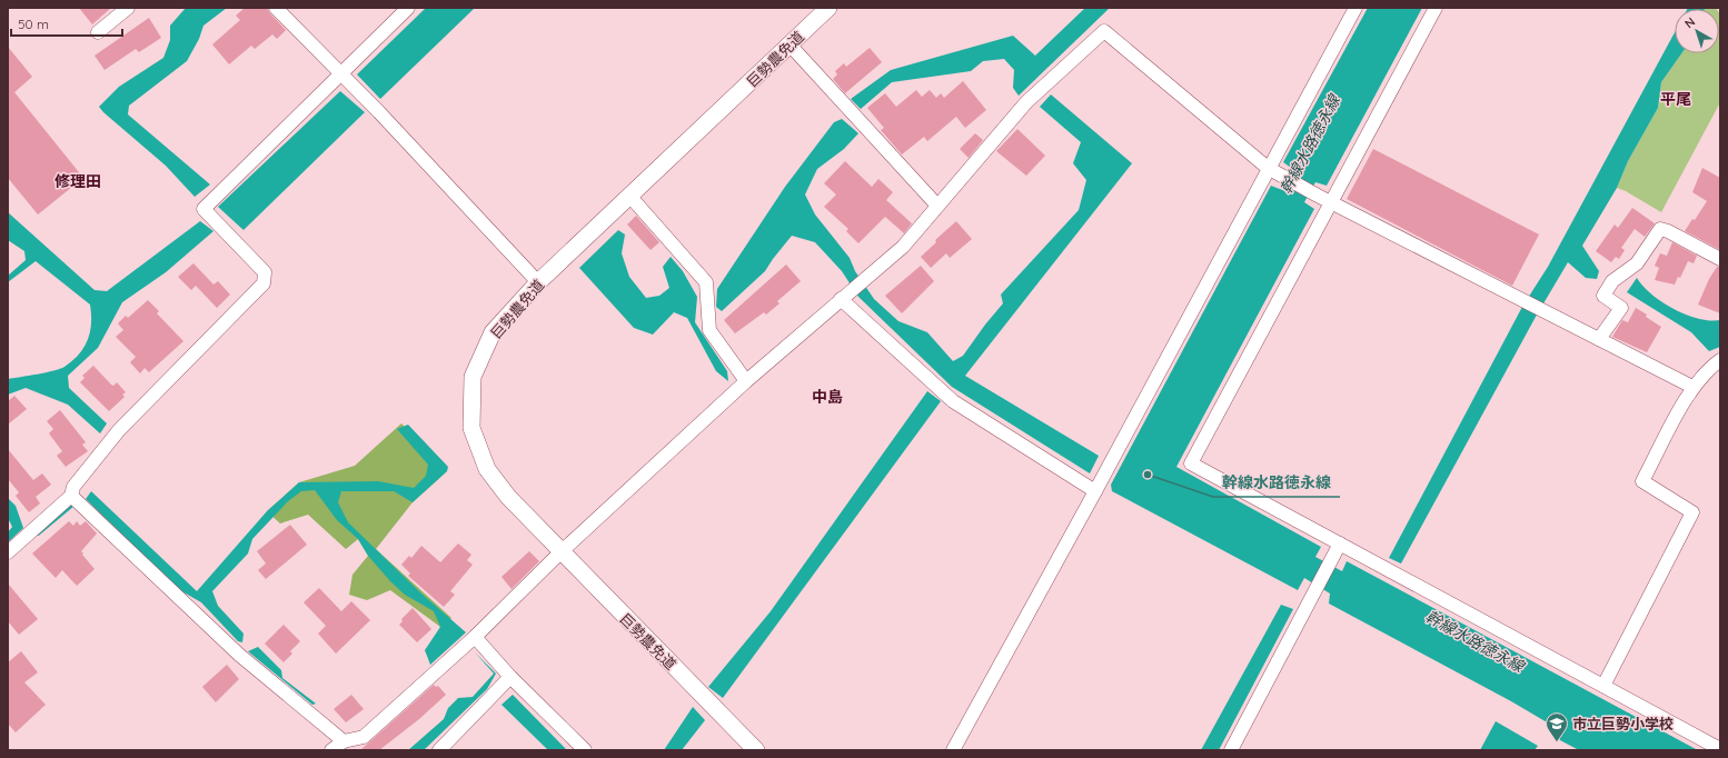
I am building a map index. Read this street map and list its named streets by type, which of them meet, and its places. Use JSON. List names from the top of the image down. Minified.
{"streets":{"street":["巨勢農免道"]},"districts":["平尾","修理田","中島"],"water":["幹線水路徳永線"],"places":{"other":["幹線水路徳永線"],"school or university":["市立巨勢小学校"]},"scale_bar":"50 m","north":"top left"}
